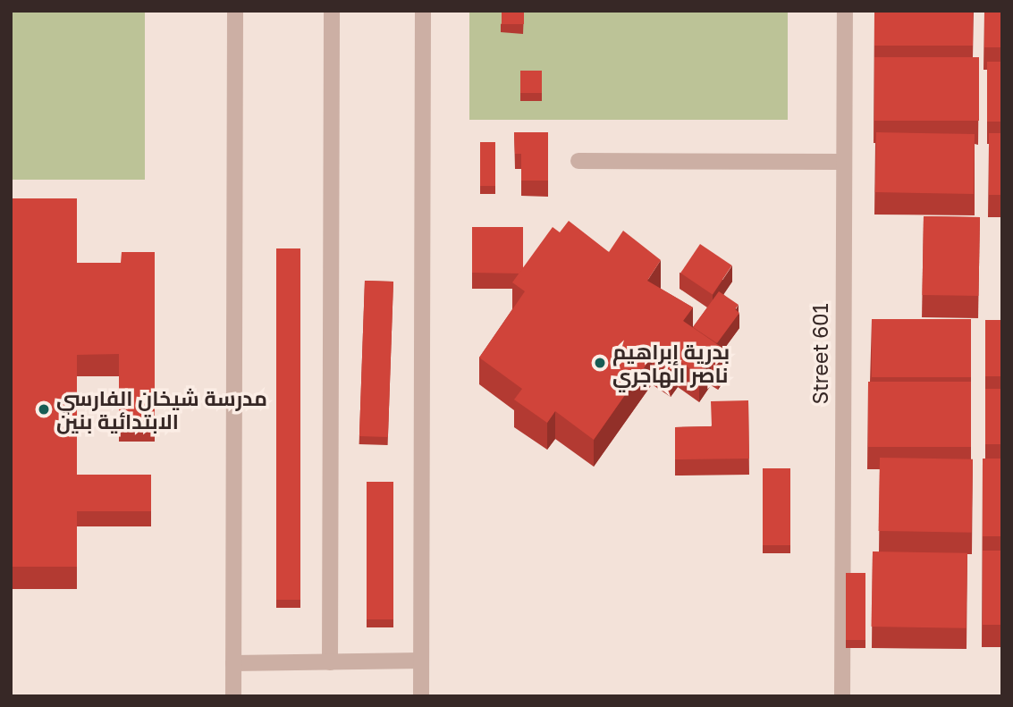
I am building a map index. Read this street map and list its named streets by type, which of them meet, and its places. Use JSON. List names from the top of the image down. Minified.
{"streets":{"street":["Street 601"]},"places":["بدرية إبراهيم ناصر الهاجري","مدرسة شيخان الفارسي الابتدائية بنين"]}
